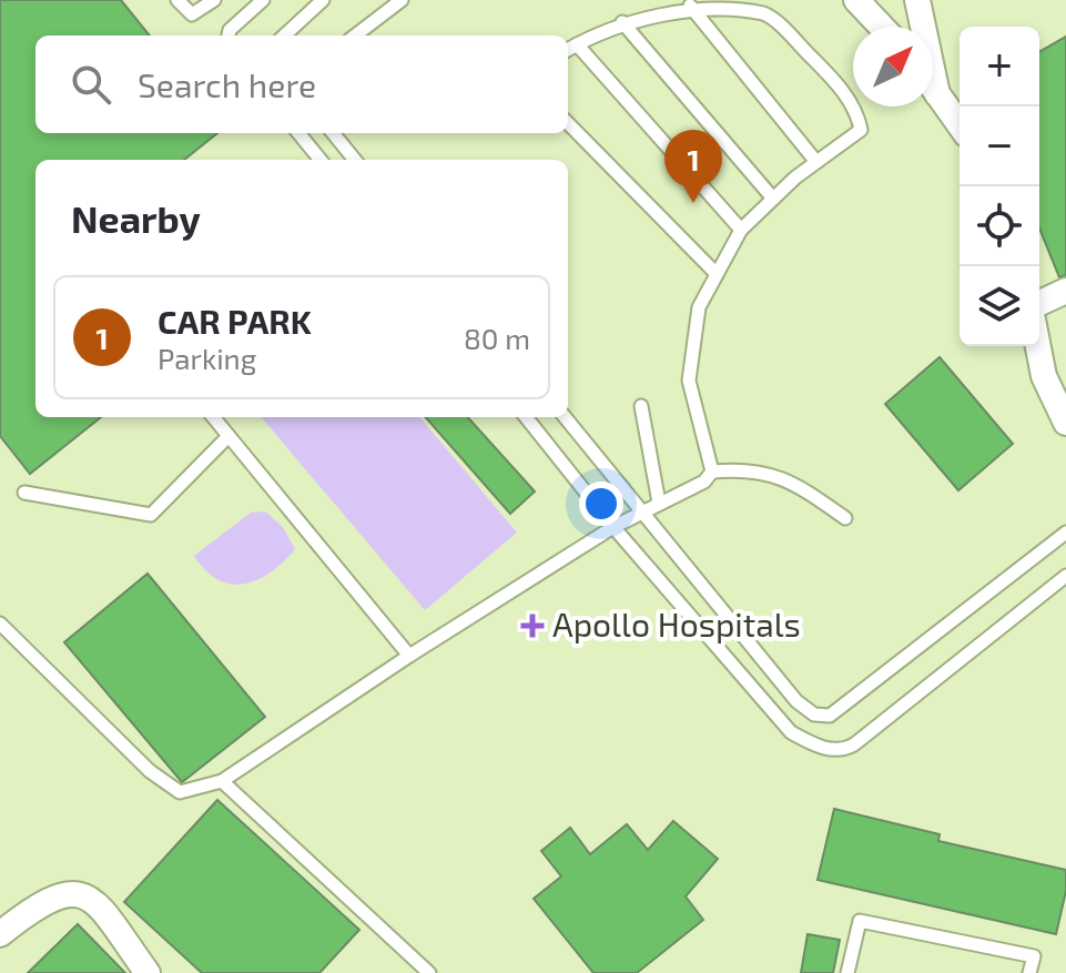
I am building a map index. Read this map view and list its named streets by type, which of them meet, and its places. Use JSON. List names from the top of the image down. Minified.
{"places":{"health":["Apollo Hospitals"]},"north":"top right","page":{"map_buttons":["+","−"],"search":"Search here","pins":"1","heading":"Nearby","list":[{"mark":"1","name":"CAR PARK","note":"Parking","value":"80 m"}]}}
